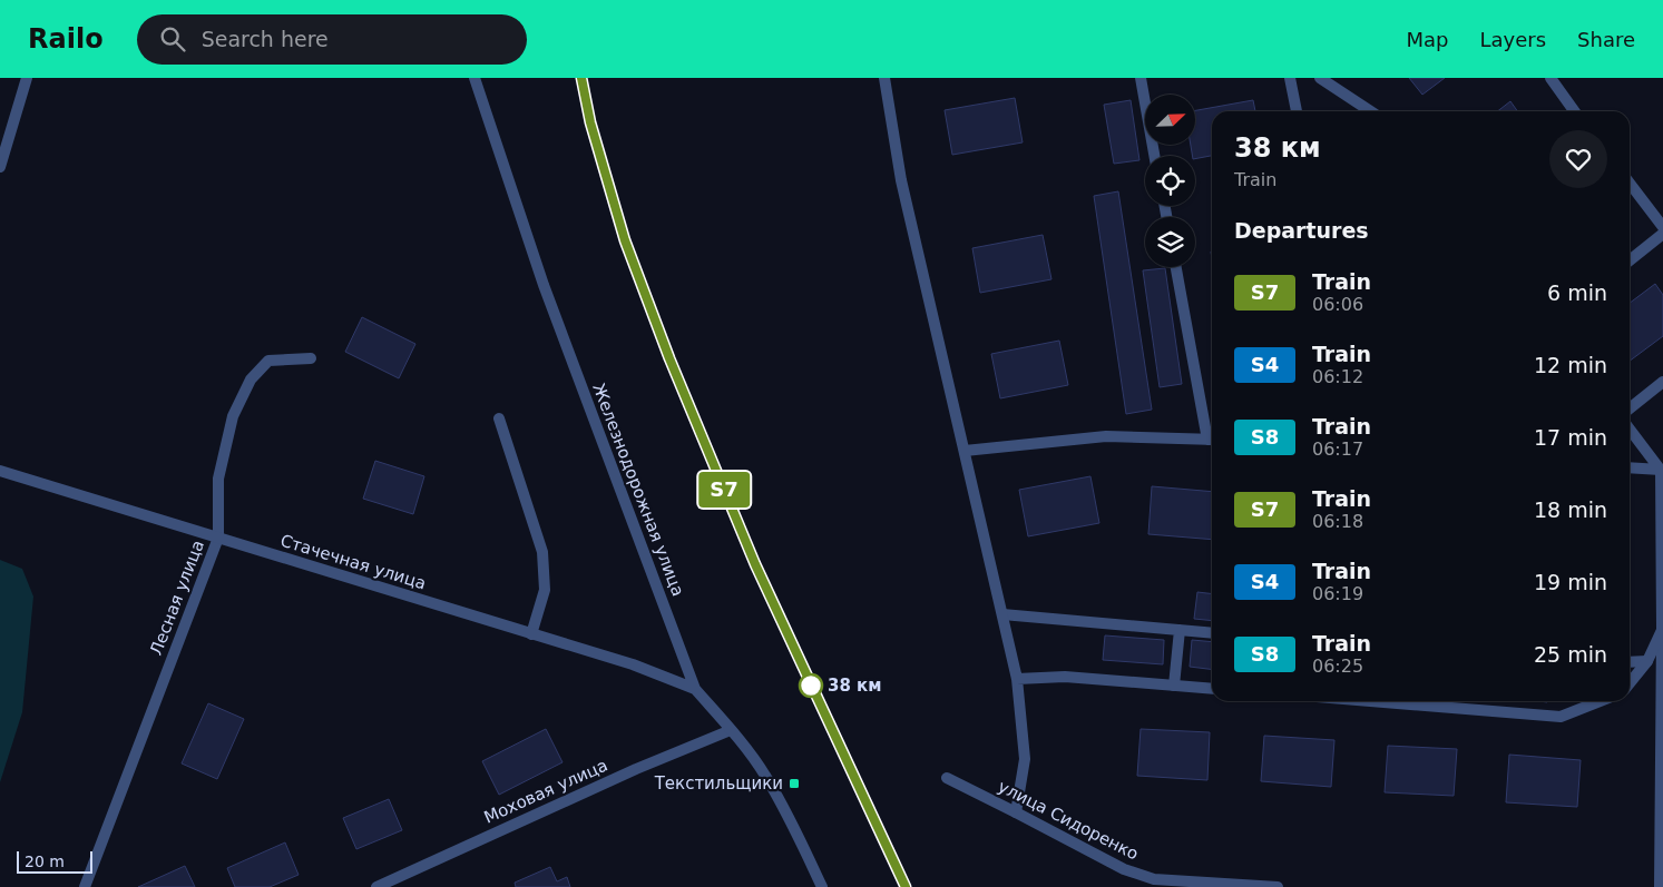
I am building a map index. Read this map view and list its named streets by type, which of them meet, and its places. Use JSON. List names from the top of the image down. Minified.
{"streets":{"street":["Железнодорожная улица","Стачечная улица","Лесная улица","Моховая улица","улица Сидоренко"]},"crossings":[["Железнодорожная улица","Стачечная улица"],["Железнодорожная улица","Моховая улица"],["Стачечная улица","Лесная улица"]],"places":{"other":["38 км"],"transit":["Текстильщики"]},"scale_bar":"20 m","north":"top right","page":{"header":"Railo","search":"Search here","nav":["Map","Layers","Share"],"on_map":"S7","heading":[["38 км","Train"],"Departures"],"list":[{"mark":"S7","name":"Train","note":"06:06","value":"6 min"},{"mark":"S4","name":"Train","note":"06:12","value":"12 min"},{"mark":"S8","name":"Train","note":"06:17","value":"17 min"},{"mark":"S7","name":"Train","note":"06:18","value":"18 min"},{"mark":"S4","name":"Train","note":"06:19","value":"19 min"},{"mark":"S8","name":"Train","note":"06:25","value":"25 min"}],"scale":"20 m"}}
